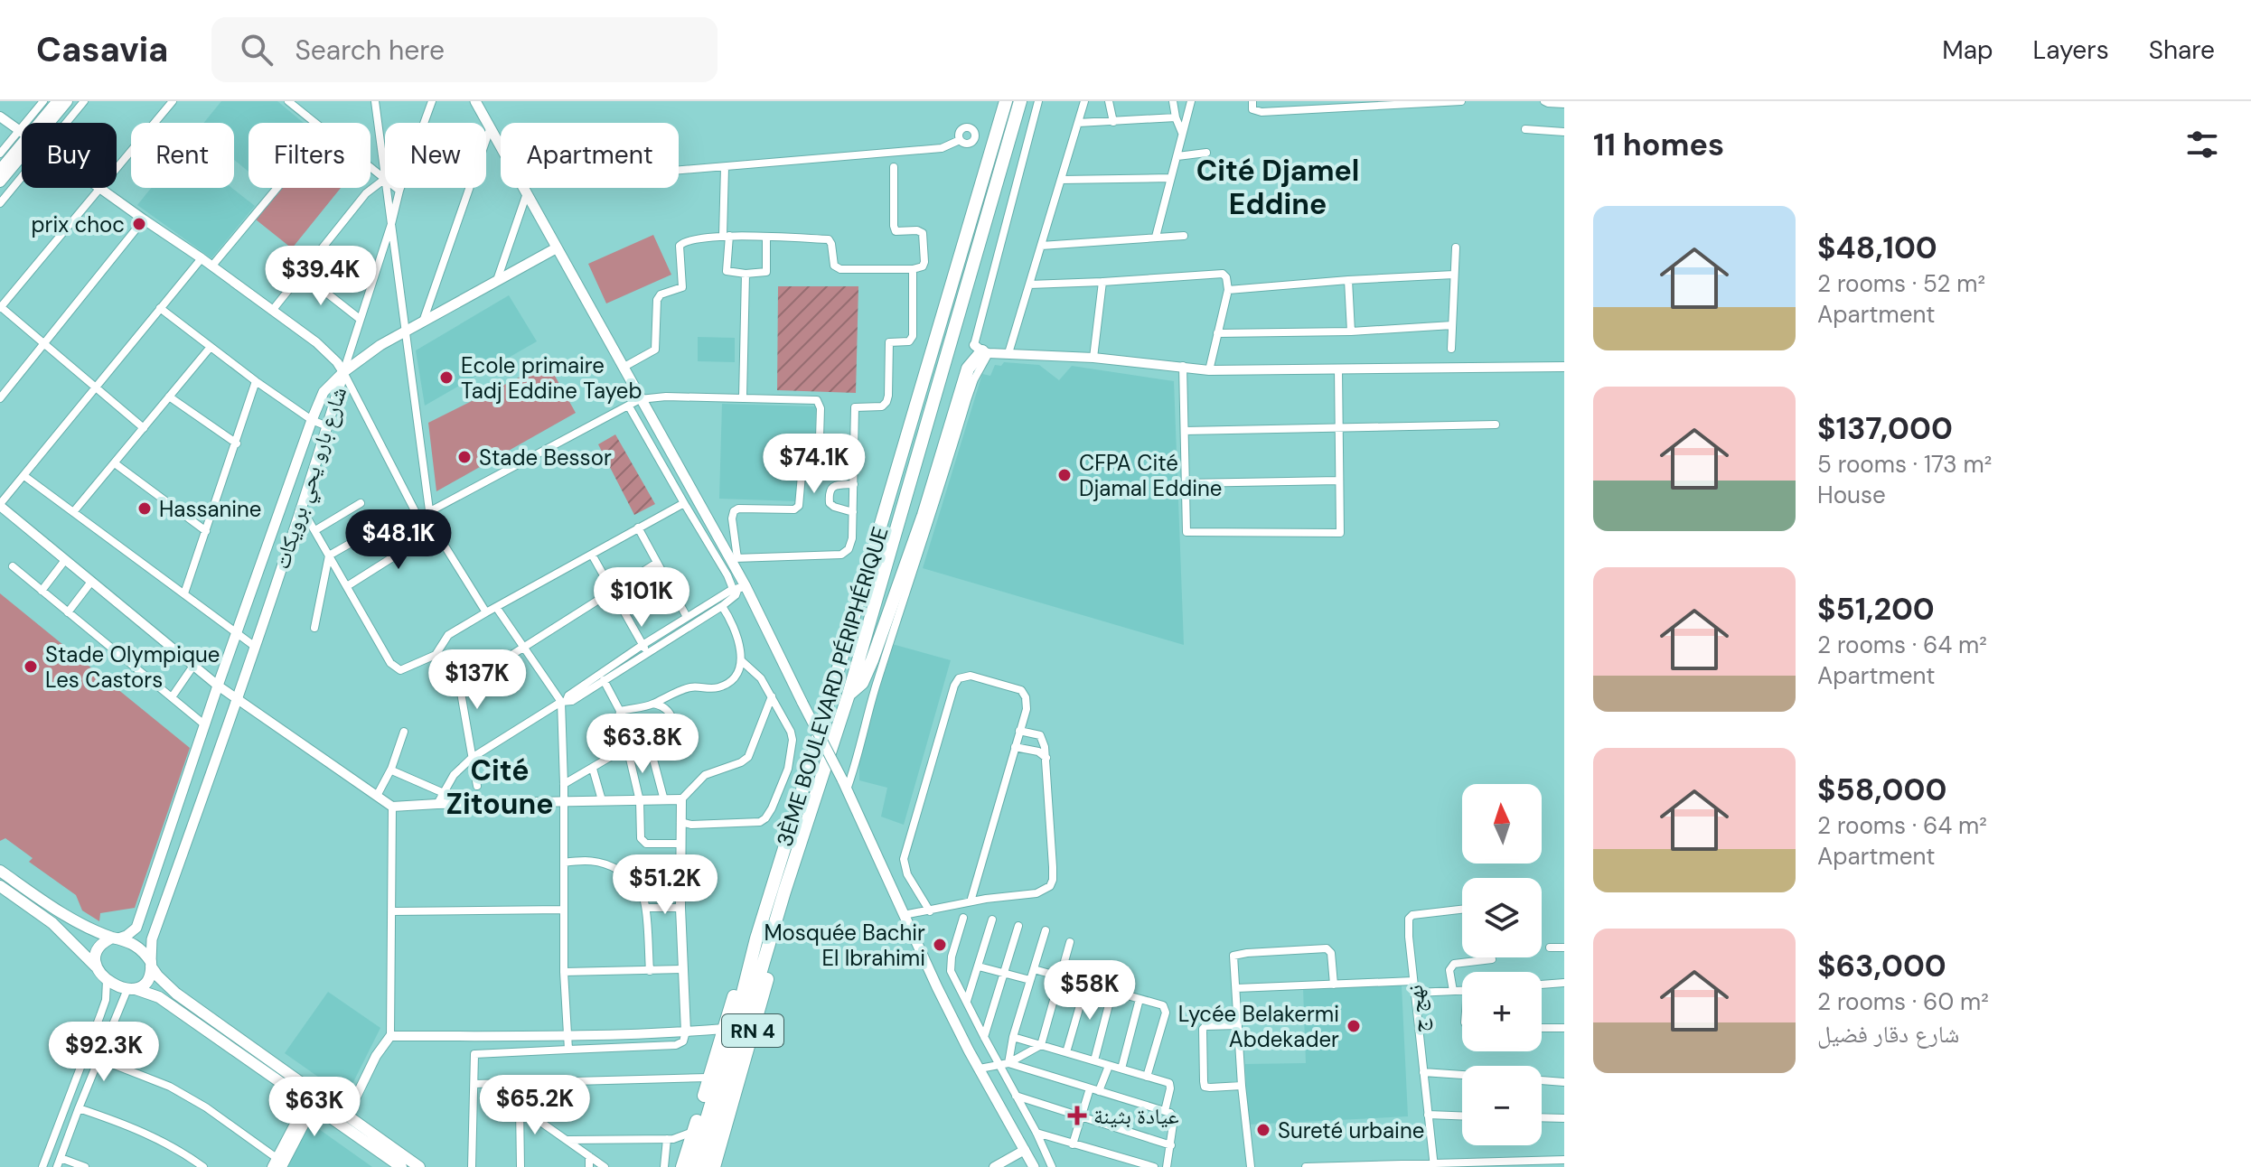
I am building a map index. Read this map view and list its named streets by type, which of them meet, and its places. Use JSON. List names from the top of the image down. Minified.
{"streets":{"highway":["3ÈME BOULEVARD PÉRIPHÉRIQUE","RN 4"],"main road":["شارع بارو يحي برويكات"],"street":["نهج ج"]},"districts":["Cité Djamel Eddine","Cité Zitoune"],"places":{"other":["prix choc","Ecole primaire Tadj Eddine Tayeb","Stade Bessor","CFPA Cité Djamal Eddine","Hassanine","Stade Olympique Les Castors","Mosquée Bachir El Ibrahimi","Lycée Belakermi Abdekader","Sureté urbaine"],"health":["عيادة بثينة"]},"north":"top","page":{"header":"Casavia","search":"Search here","nav":["Map","Layers","Share"],"heading":"11 homes","chip":["Buy","Rent","Filters","New","Apartment"],"list":[{"name":"$48,100","note":"2 rooms · 52 m² · Apartment"},{"name":"$137,000","note":"5 rooms · 173 m² · House"},{"name":"$51,200","note":"2 rooms · 64 m² · Apartment"},{"name":"$58,000","note":"2 rooms · 64 m² · Apartment"},{"name":"$63,000","note":"2 rooms · 60 m² · شارع دقار فضيل"}],"price":["$39.4K","$74.1K","$48.1K","$101K","$137K","$63.8K","$51.2K","$58K","$92.3K","$65.2K","$63K"],"map_buttons":["+","−"]}}
